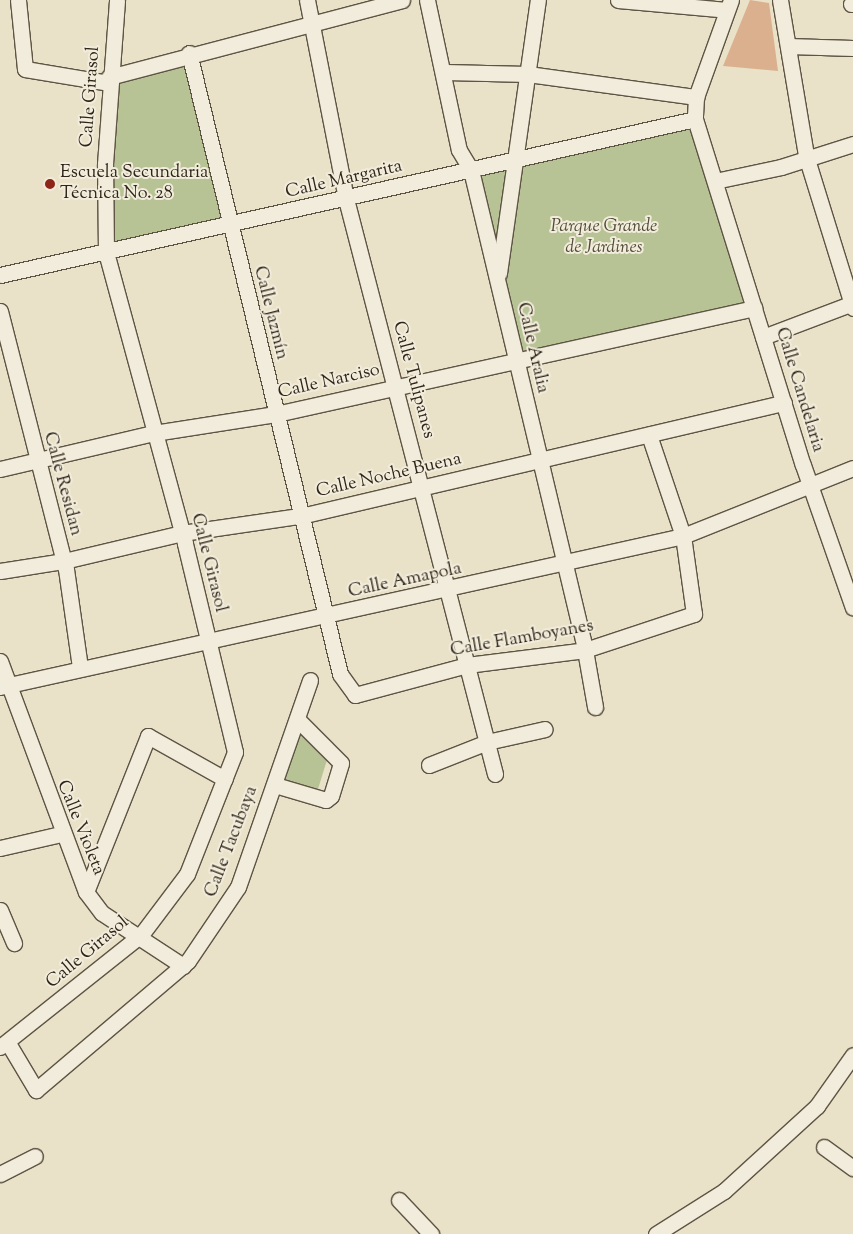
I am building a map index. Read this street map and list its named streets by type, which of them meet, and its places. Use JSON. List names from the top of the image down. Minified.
{"streets":{"street":["Calle Girasol","Calle Margarita","Calle Jazmín","Calle Aralia","Calle Tulipanes","Calle Narciso","Calle Candelaria","Calle Noche Buena","Calle Residan","Calle Amapola","Calle Flamboyanes","Calle Violeta","Calle Tacubaya"]},"crossings":[["Calle Girasol","Calle Margarita"],["Calle Girasol","Calle Narciso"],["Calle Girasol","Calle Noche Buena"],["Calle Girasol","Calle Amapola"],["Calle Girasol","Calle Violeta"],["Calle Girasol","Calle Tacubaya"],["Calle Margarita","Calle Jazmín"],["Calle Margarita","Calle Aralia"],["Calle Margarita","Calle Tulipanes"],["Calle Margarita","Calle Candelaria"],["Calle Jazmín","Calle Narciso"],["Calle Jazmín","Calle Noche Buena"],["Calle Jazmín","Calle Amapola"],["Calle Jazmín","Calle Flamboyanes"],["Calle Aralia","Calle Narciso"],["Calle Aralia","Calle Noche Buena"],["Calle Aralia","Calle Amapola"],["Calle Aralia","Calle Flamboyanes"],["Calle Tulipanes","Calle Narciso"],["Calle Tulipanes","Calle Noche Buena"],["Calle Tulipanes","Calle Amapola"],["Calle Tulipanes","Calle Flamboyanes"],["Calle Narciso","Calle Candelaria"],["Calle Narciso","Calle Residan"],["Calle Candelaria","Calle Noche Buena"],["Calle Candelaria","Calle Amapola"],["Calle Noche Buena","Calle Residan"],["Calle Residan","Calle Amapola"],["Calle Amapola","Calle Flamboyanes"],["Calle Amapola","Calle Violeta"],["Calle Violeta","Calle Tacubaya"]],"parks":["Parque Grande de Jardines"],"places":["Escuela Secundaria Técnica No. 28"]}
